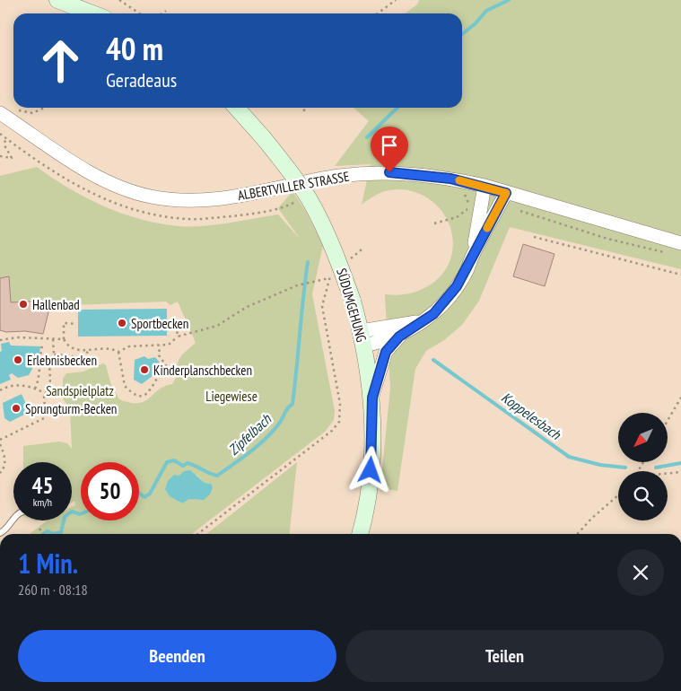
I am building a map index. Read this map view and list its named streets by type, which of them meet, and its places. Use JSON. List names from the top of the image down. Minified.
{"streets":{"main road":["SÜDUMGEHUNG"],"street":["ALBERTVILLER STRASSE"]},"water":["Koppelesbach","Zipfelbach"],"parks":["Sandspielplatz","Liegewiese"],"places":["Hallenbad","Sportbecken","Erlebnisbecken","Kinderplanschbecken","Sprungturm-Becken"],"north":"bottom left","page":{"turn":["40 m","Geradeaus"],"speed":"45 km/h","limit":"50","heading":["1 Min.","260 m · 08:18"],"buttons":["Beenden","Teilen"]}}
